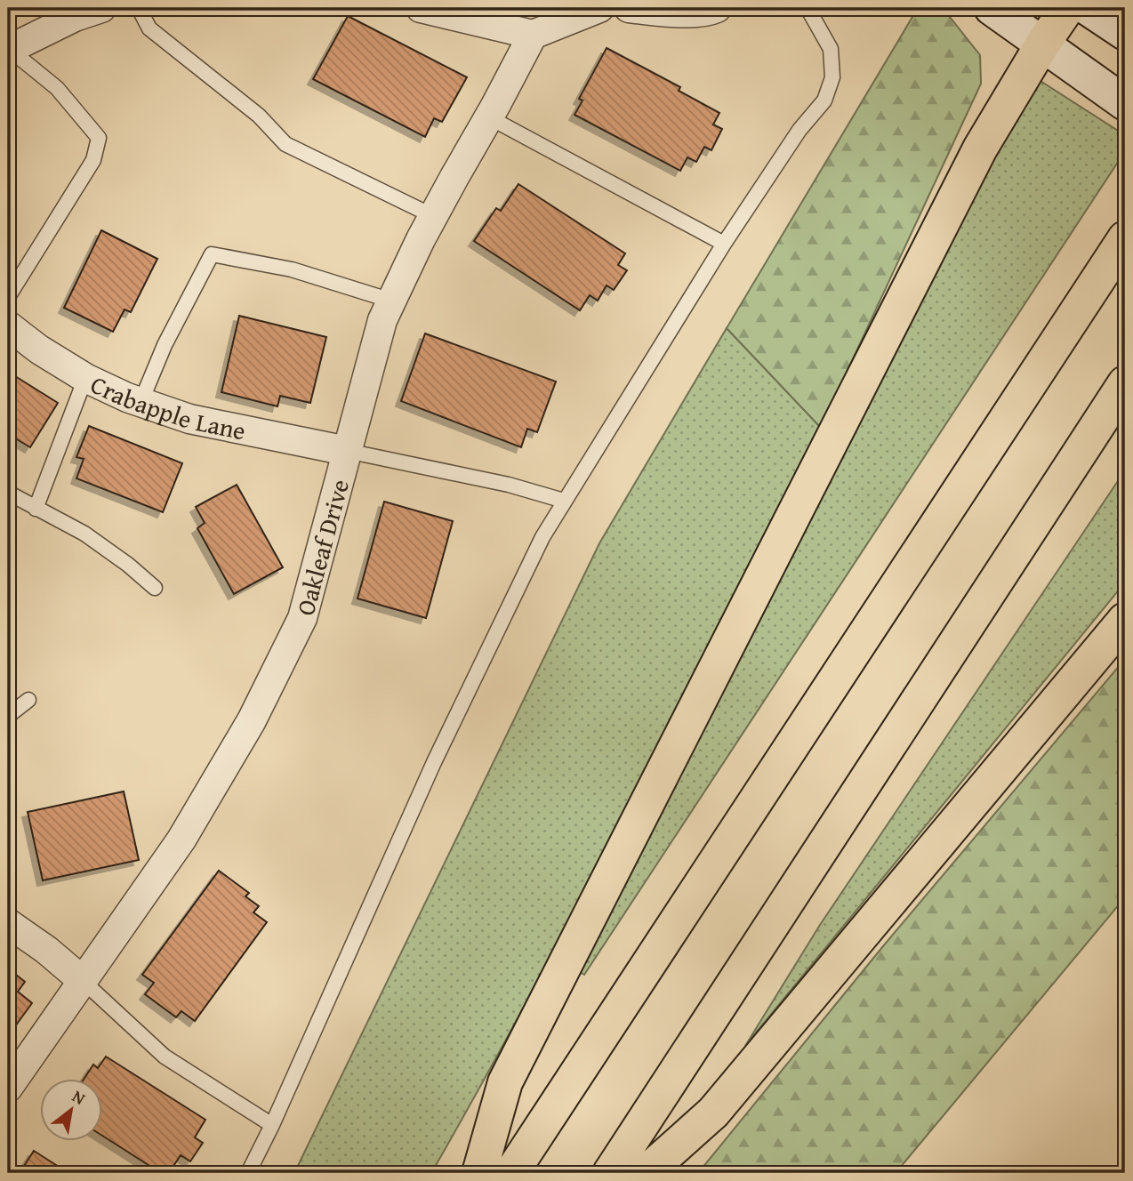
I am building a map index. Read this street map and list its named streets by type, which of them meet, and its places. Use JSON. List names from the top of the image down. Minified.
{"streets":{"street":["Crabapple Lane","Oakleaf Drive"]},"crossings":[["Crabapple Lane","Oakleaf Drive"]],"north":"top right"}
